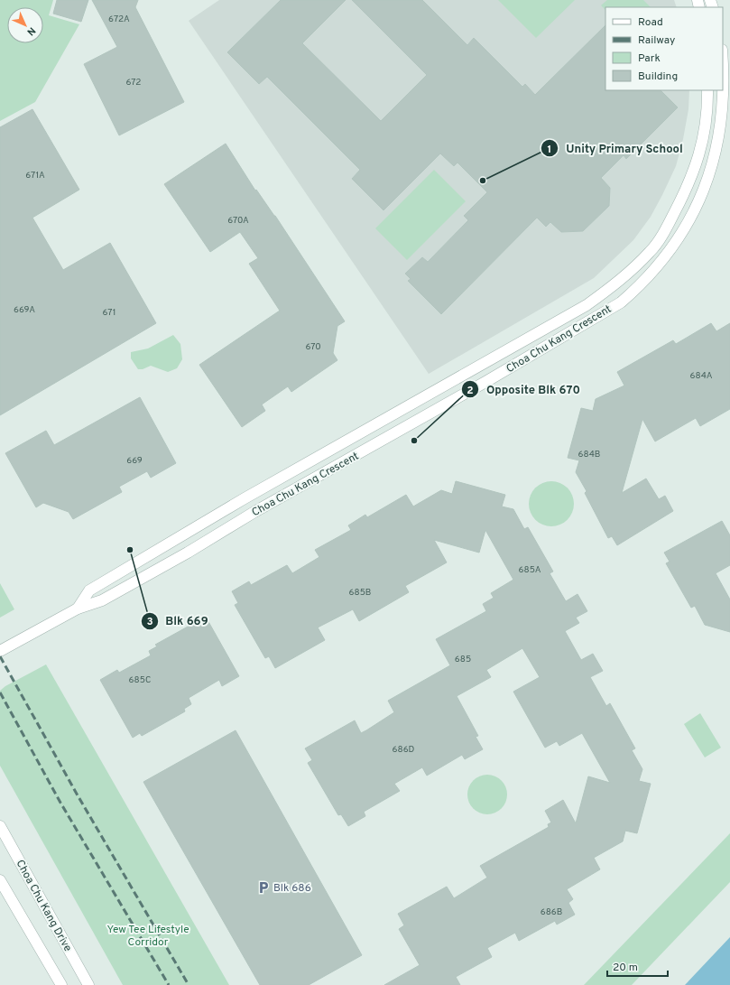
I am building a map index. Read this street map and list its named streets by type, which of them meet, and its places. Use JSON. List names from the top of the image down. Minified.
{"streets":{"street":["Choa Chu Kang Crescent","Choa Chu Kang Drive"]},"parks":["Yew Tee Lifestyle Corridor"],"places":{"other":["Unity Primary School","Opposite Blk 670","Blk 669"],"parking":["Blk 686"]},"house_numbers":["672A","672","671A","670A","669A","671","670","684A","684B","669","685A","685B","685","685C","686D","686B"],"legend":["Road","Railway","Park","Building"],"scale_bar":"20 m","north":"bottom right"}
